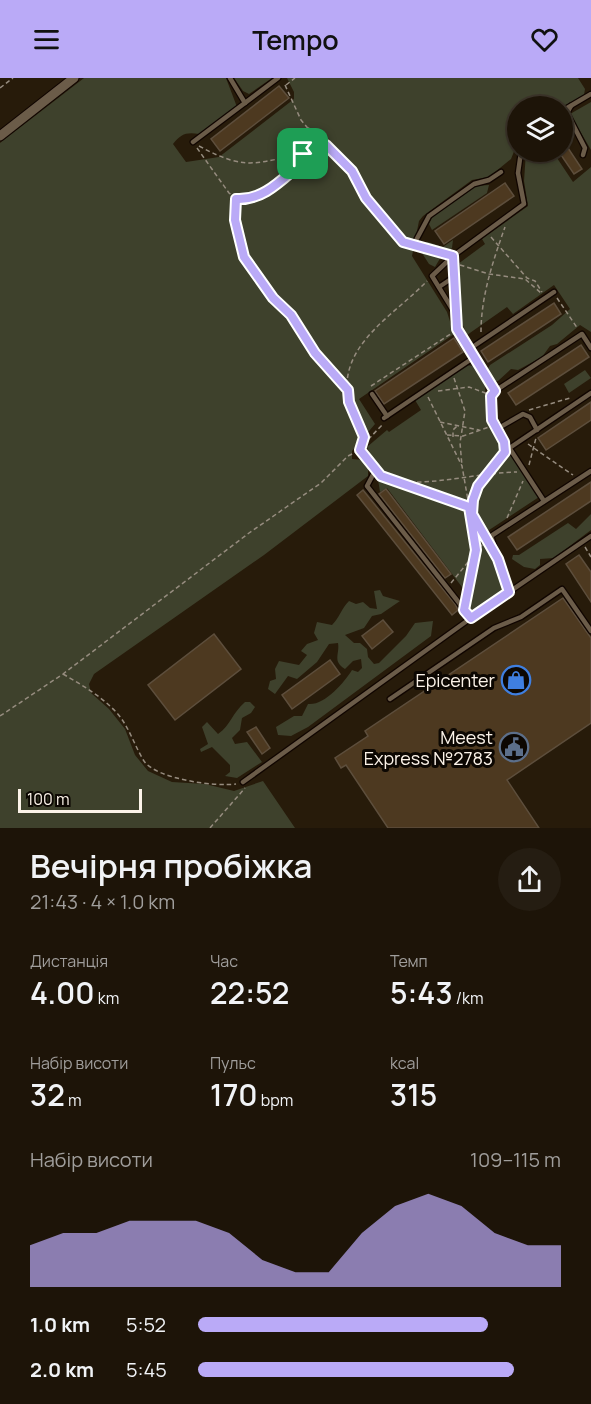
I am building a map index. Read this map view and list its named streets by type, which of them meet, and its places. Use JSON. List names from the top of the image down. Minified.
{"places":{"shop":["Epicenter"],"public building":["Meest Express №2783"]},"scale_bar":"100 m","page":{"header":"Tempo","scale":"100 m","heading":["Вечірня пробіжка","21:43 · 4 × 1.0 km"],"stats":[["Дистанція","4.00 km"],["Час","22:52"],["Темп","5:43 /km"],["Набір висоти","32 m"],["Пульс","170 bpm"],["kcal","315"]],"chart":["Набір висоти","109–115 m"],"list":[{"name":"1.0 km","note":"5:52"},{"name":"2.0 km","note":"5:45"}]}}
